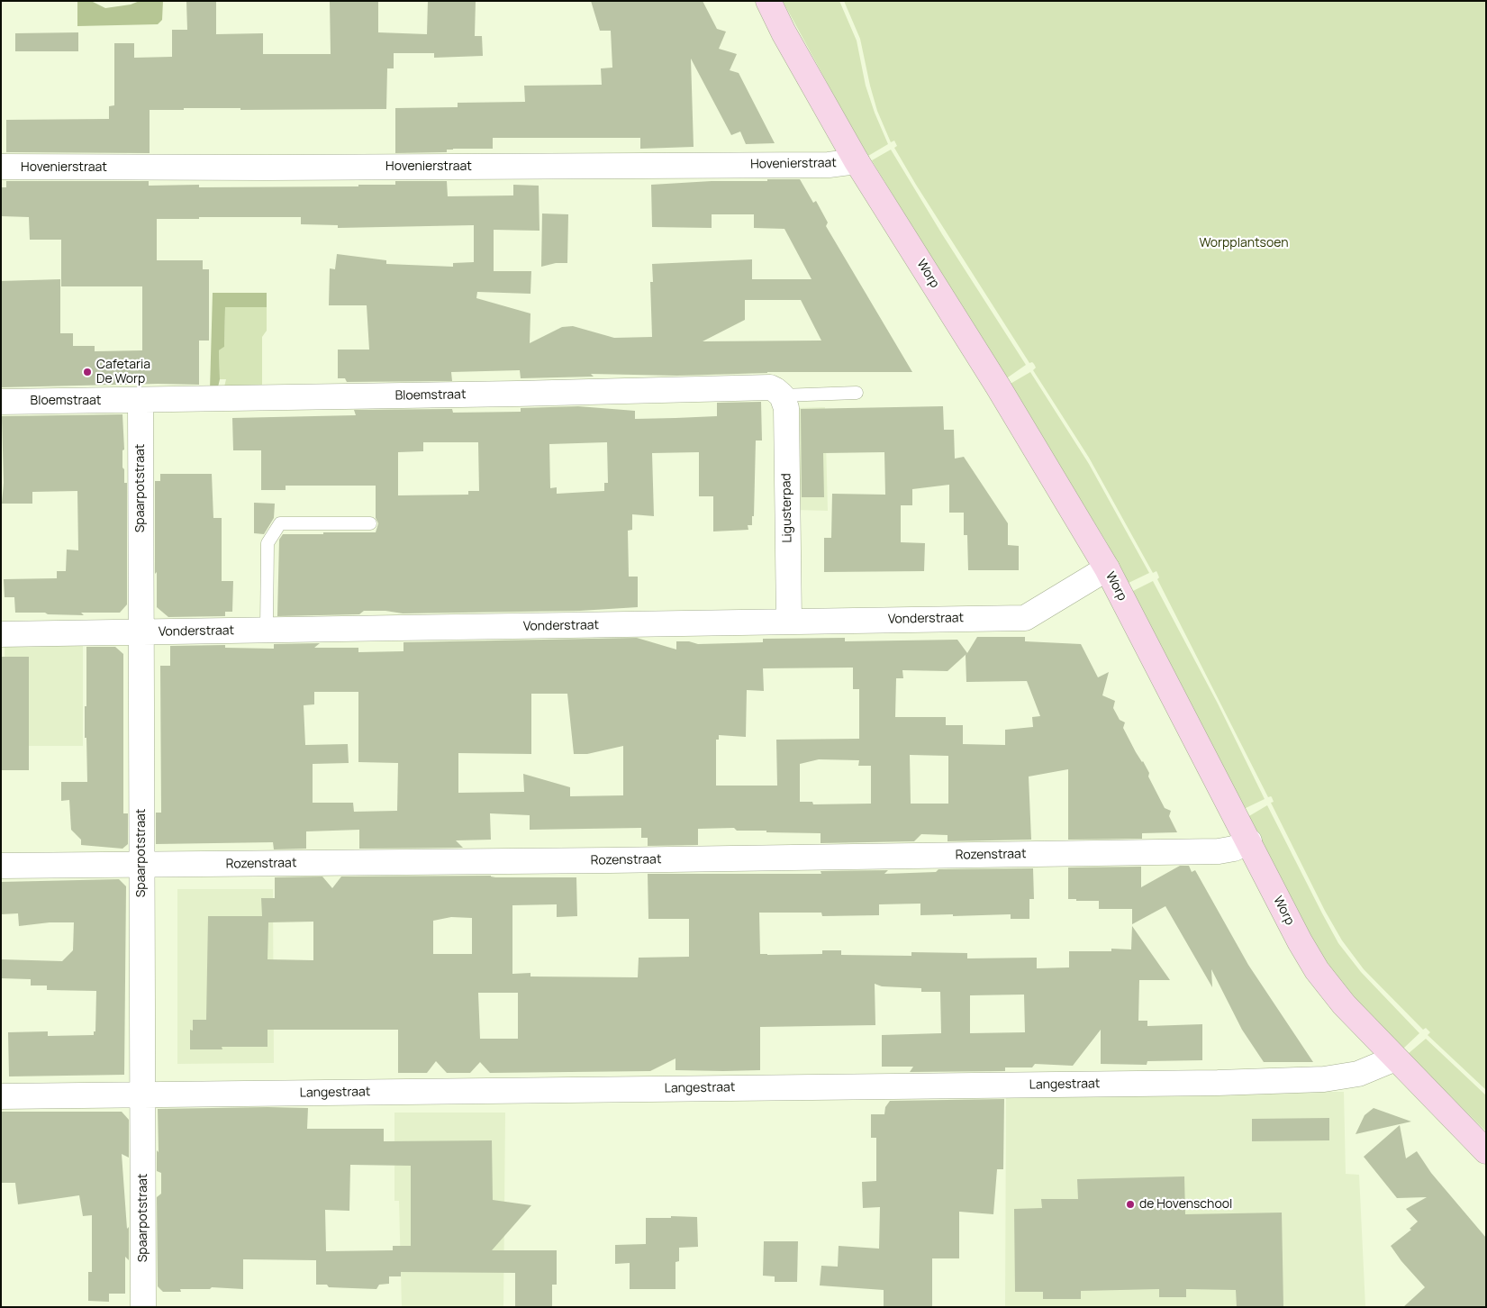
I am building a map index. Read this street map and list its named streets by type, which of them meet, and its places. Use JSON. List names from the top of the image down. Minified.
{"streets":{"street":["Hovenierstraat","Worp","Bloemstraat","Spaarpotstraat","Ligusterpad","Vonderstraat","Rozenstraat","Langestraat"]},"crossings":[["Hovenierstraat","Worp"],["Worp","Vonderstraat"],["Worp","Rozenstraat"],["Worp","Langestraat"],["Bloemstraat","Spaarpotstraat"],["Bloemstraat","Ligusterpad"],["Spaarpotstraat","Vonderstraat"],["Spaarpotstraat","Rozenstraat"],["Spaarpotstraat","Langestraat"],["Ligusterpad","Vonderstraat"]],"parks":["Worpplantsoen"],"places":["Cafetaria De Worp","de Hovenschool"]}
